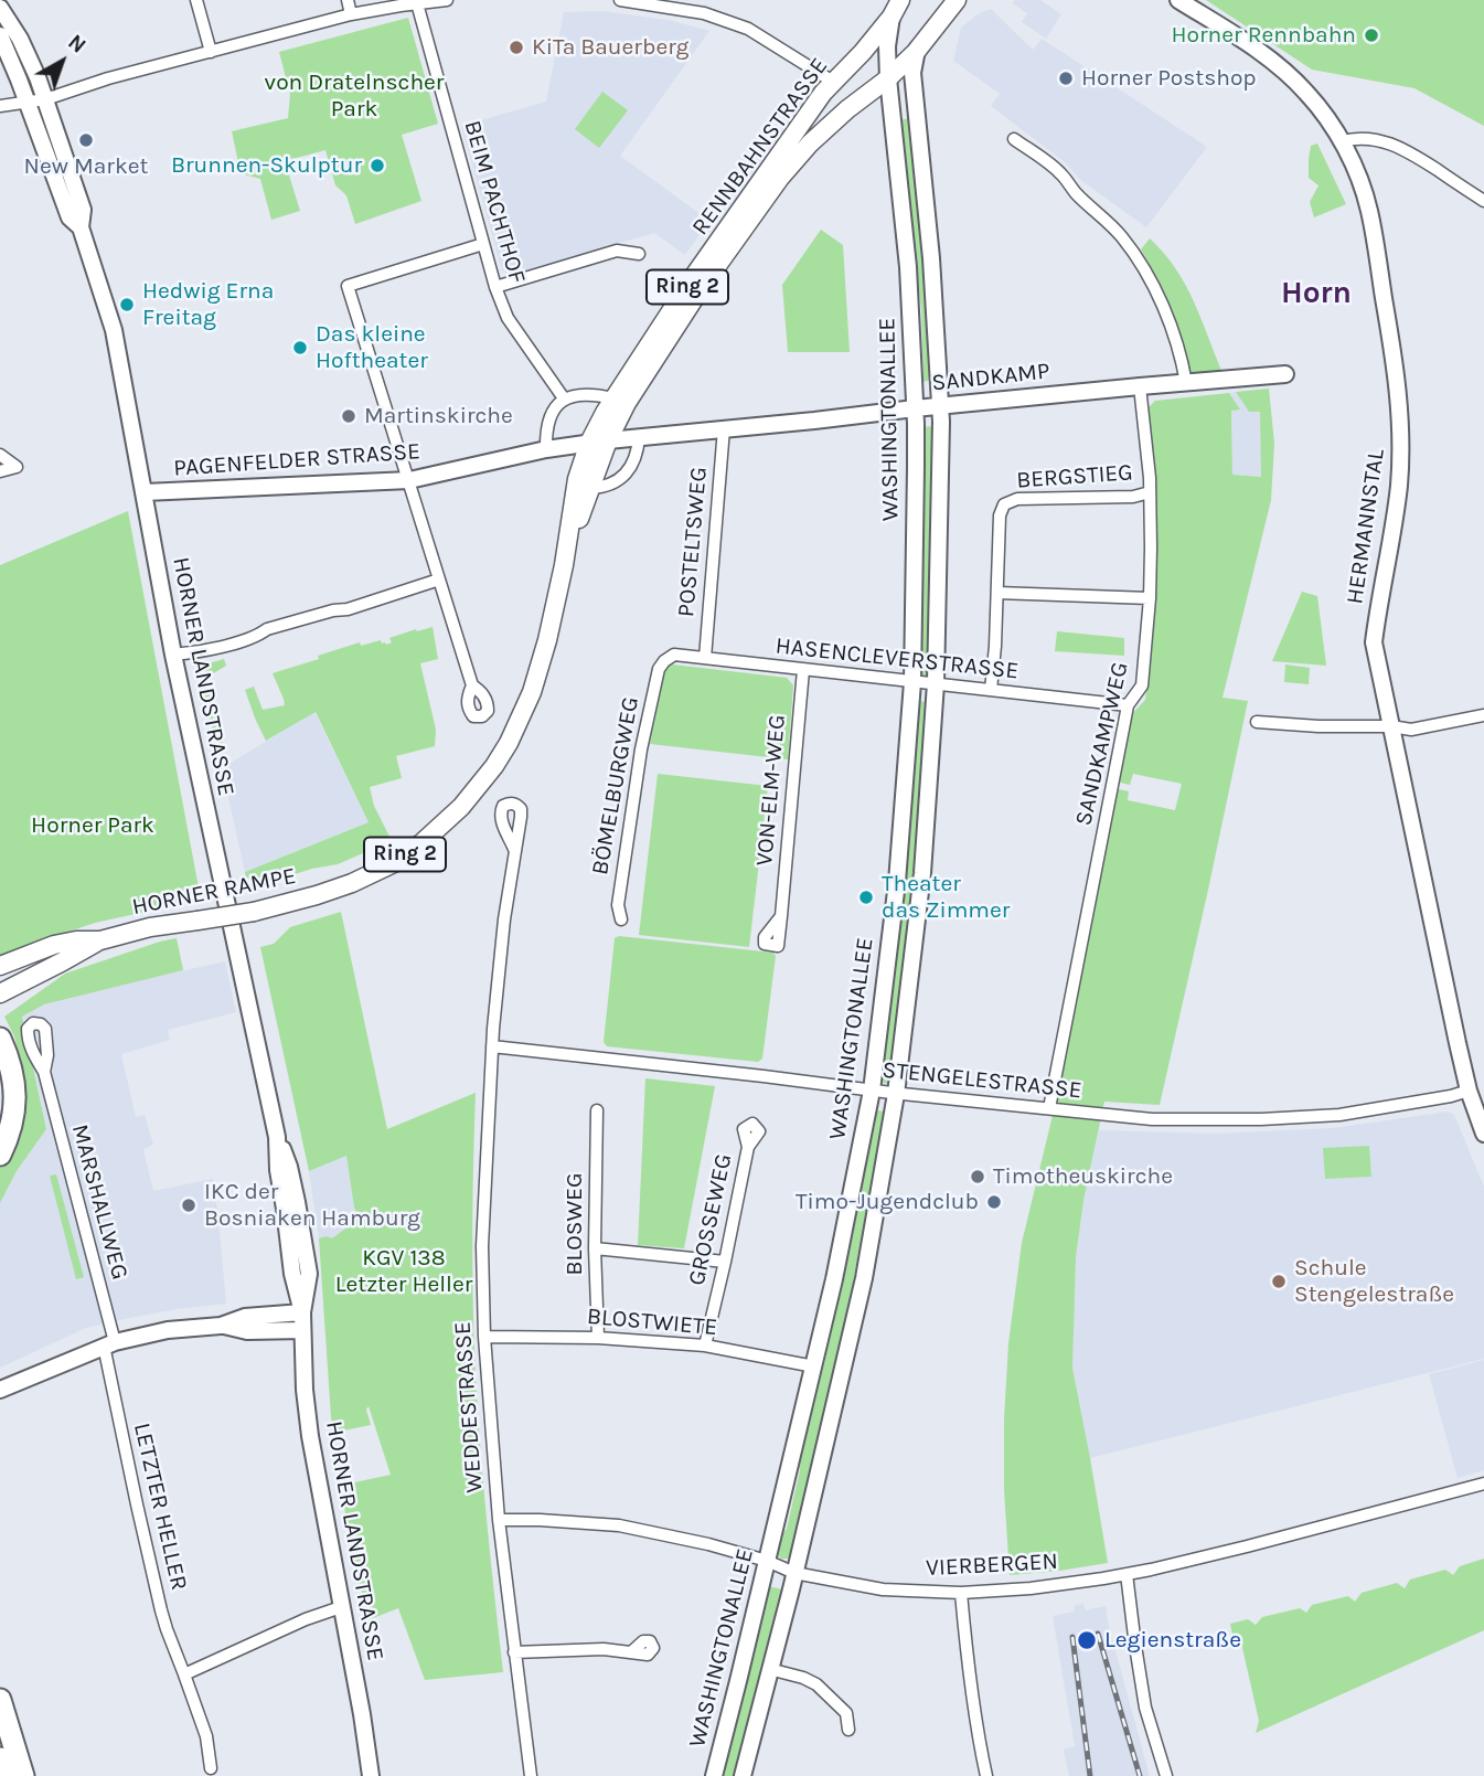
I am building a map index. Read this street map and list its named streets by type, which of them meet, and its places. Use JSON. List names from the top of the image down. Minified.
{"streets":{"main road":["RENNBAHNSTRASSE","Ring 2","HORNER RAMPE"],"street":["BEIM PACHTHOF","SANDKAMP","WASHINGTONALLEE","PAGENFELDER STRASSE","BERGSTIEG","HERMANNSTAL","POSTELTSWEG","HASENCLEVERSTRASSE","HORNER LANDSTRASSE","SANDKAMPWEG","BÖMELBURGWEG","VON-ELM-WEG","STENGELESTRASSE","MARSHALLWEG","GROSSEWEG","BLOSWEG","BLOSTWIETE","WEDDESTRASSE","LETZTER HELLER","VIERBERGEN"]},"crossings":[["RENNBAHNSTRASSE","SANDKAMP"],["RENNBAHNSTRASSE","WASHINGTONALLEE"],["RENNBAHNSTRASSE","PAGENFELDER STRASSE"],["RENNBAHNSTRASSE","HORNER RAMPE"],["SANDKAMP","WASHINGTONALLEE"],["SANDKAMP","POSTELTSWEG"],["SANDKAMP","SANDKAMPWEG"],["SANDKAMP","HORNER RAMPE"],["WASHINGTONALLEE","HASENCLEVERSTRASSE"],["WASHINGTONALLEE","STENGELESTRASSE"],["WASHINGTONALLEE","BLOSTWIETE"],["WASHINGTONALLEE","VIERBERGEN"],["PAGENFELDER STRASSE","HORNER LANDSTRASSE"],["PAGENFELDER STRASSE","HORNER RAMPE"],["BERGSTIEG","HASENCLEVERSTRASSE"],["BERGSTIEG","SANDKAMPWEG"],["HERMANNSTAL","STENGELESTRASSE"],["POSTELTSWEG","HASENCLEVERSTRASSE"],["HASENCLEVERSTRASSE","SANDKAMPWEG"],["HASENCLEVERSTRASSE","BÖMELBURGWEG"],["HASENCLEVERSTRASSE","VON-ELM-WEG"],["SANDKAMPWEG","STENGELESTRASSE"],["STENGELESTRASSE","WEDDESTRASSE"],["MARSHALLWEG","LETZTER HELLER"],["GROSSEWEG","BLOSTWIETE"],["BLOSWEG","BLOSTWIETE"],["BLOSTWIETE","WEDDESTRASSE"],["WEDDESTRASSE","VIERBERGEN"]],"districts":["Horn"],"parks":["von Dratelnscher Park","Horner Park","KGV 138 Letzter Heller"],"places":["Horner Rennbahn","KiTa Bauerberg","Horner Postshop","New Market","Brunnen-Skulptur","Hedwig Erna Freitag","Das kleine Hoftheater","Martinskirche","Theater das Zimmer","Timotheuskirche","Timo-Jugendclub","IKC der Bosniaken Hamburg","Schule Stengelestraße","Legienstraße"],"north":"top right"}
